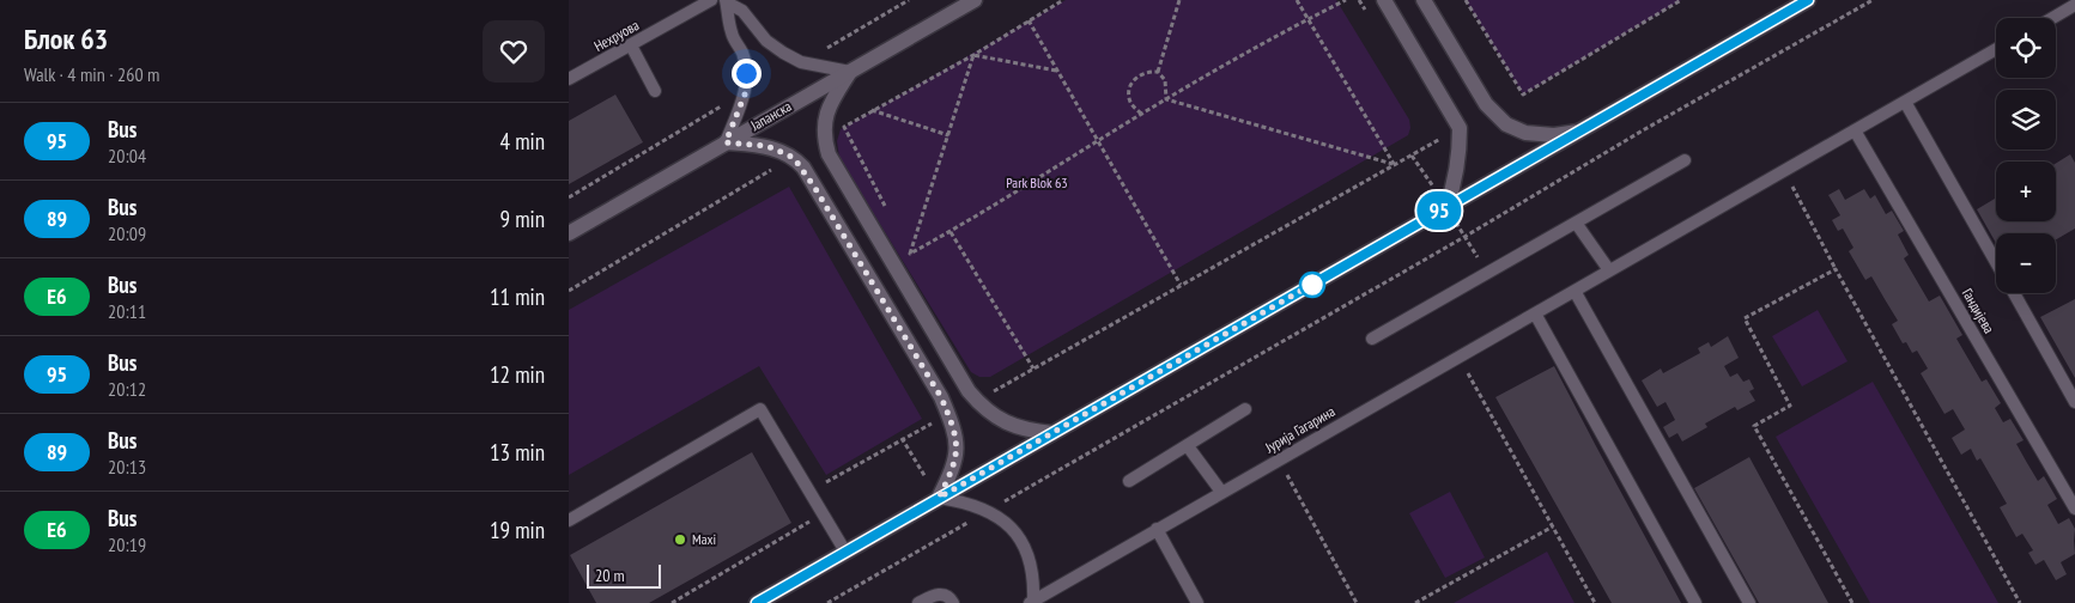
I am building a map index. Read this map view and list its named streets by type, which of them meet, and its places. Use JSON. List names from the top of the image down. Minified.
{"streets":{"street":["Јапанска"],"lane":["Нехруова","Гандијева","Јурија Гагарина"]},"parks":["Park Blok 63"],"places":["Maxi"],"lines":["bus line 95"],"scale_bar":"20 m","page":{"heading":["Блок 63","Walk · 4 min · 260 m"],"on_map":"95","map_buttons":["+","−"],"list":[{"mark":"95","name":"Bus","note":"20:04","value":"4 min"},{"mark":"89","name":"Bus","note":"20:09","value":"9 min"},{"mark":"E6","name":"Bus","note":"20:11","value":"11 min"},{"mark":"95","name":"Bus","note":"20:12","value":"12 min"},{"mark":"89","name":"Bus","note":"20:13","value":"13 min"},{"mark":"E6","name":"Bus","note":"20:19","value":"19 min"}],"scale":"20 m"}}
